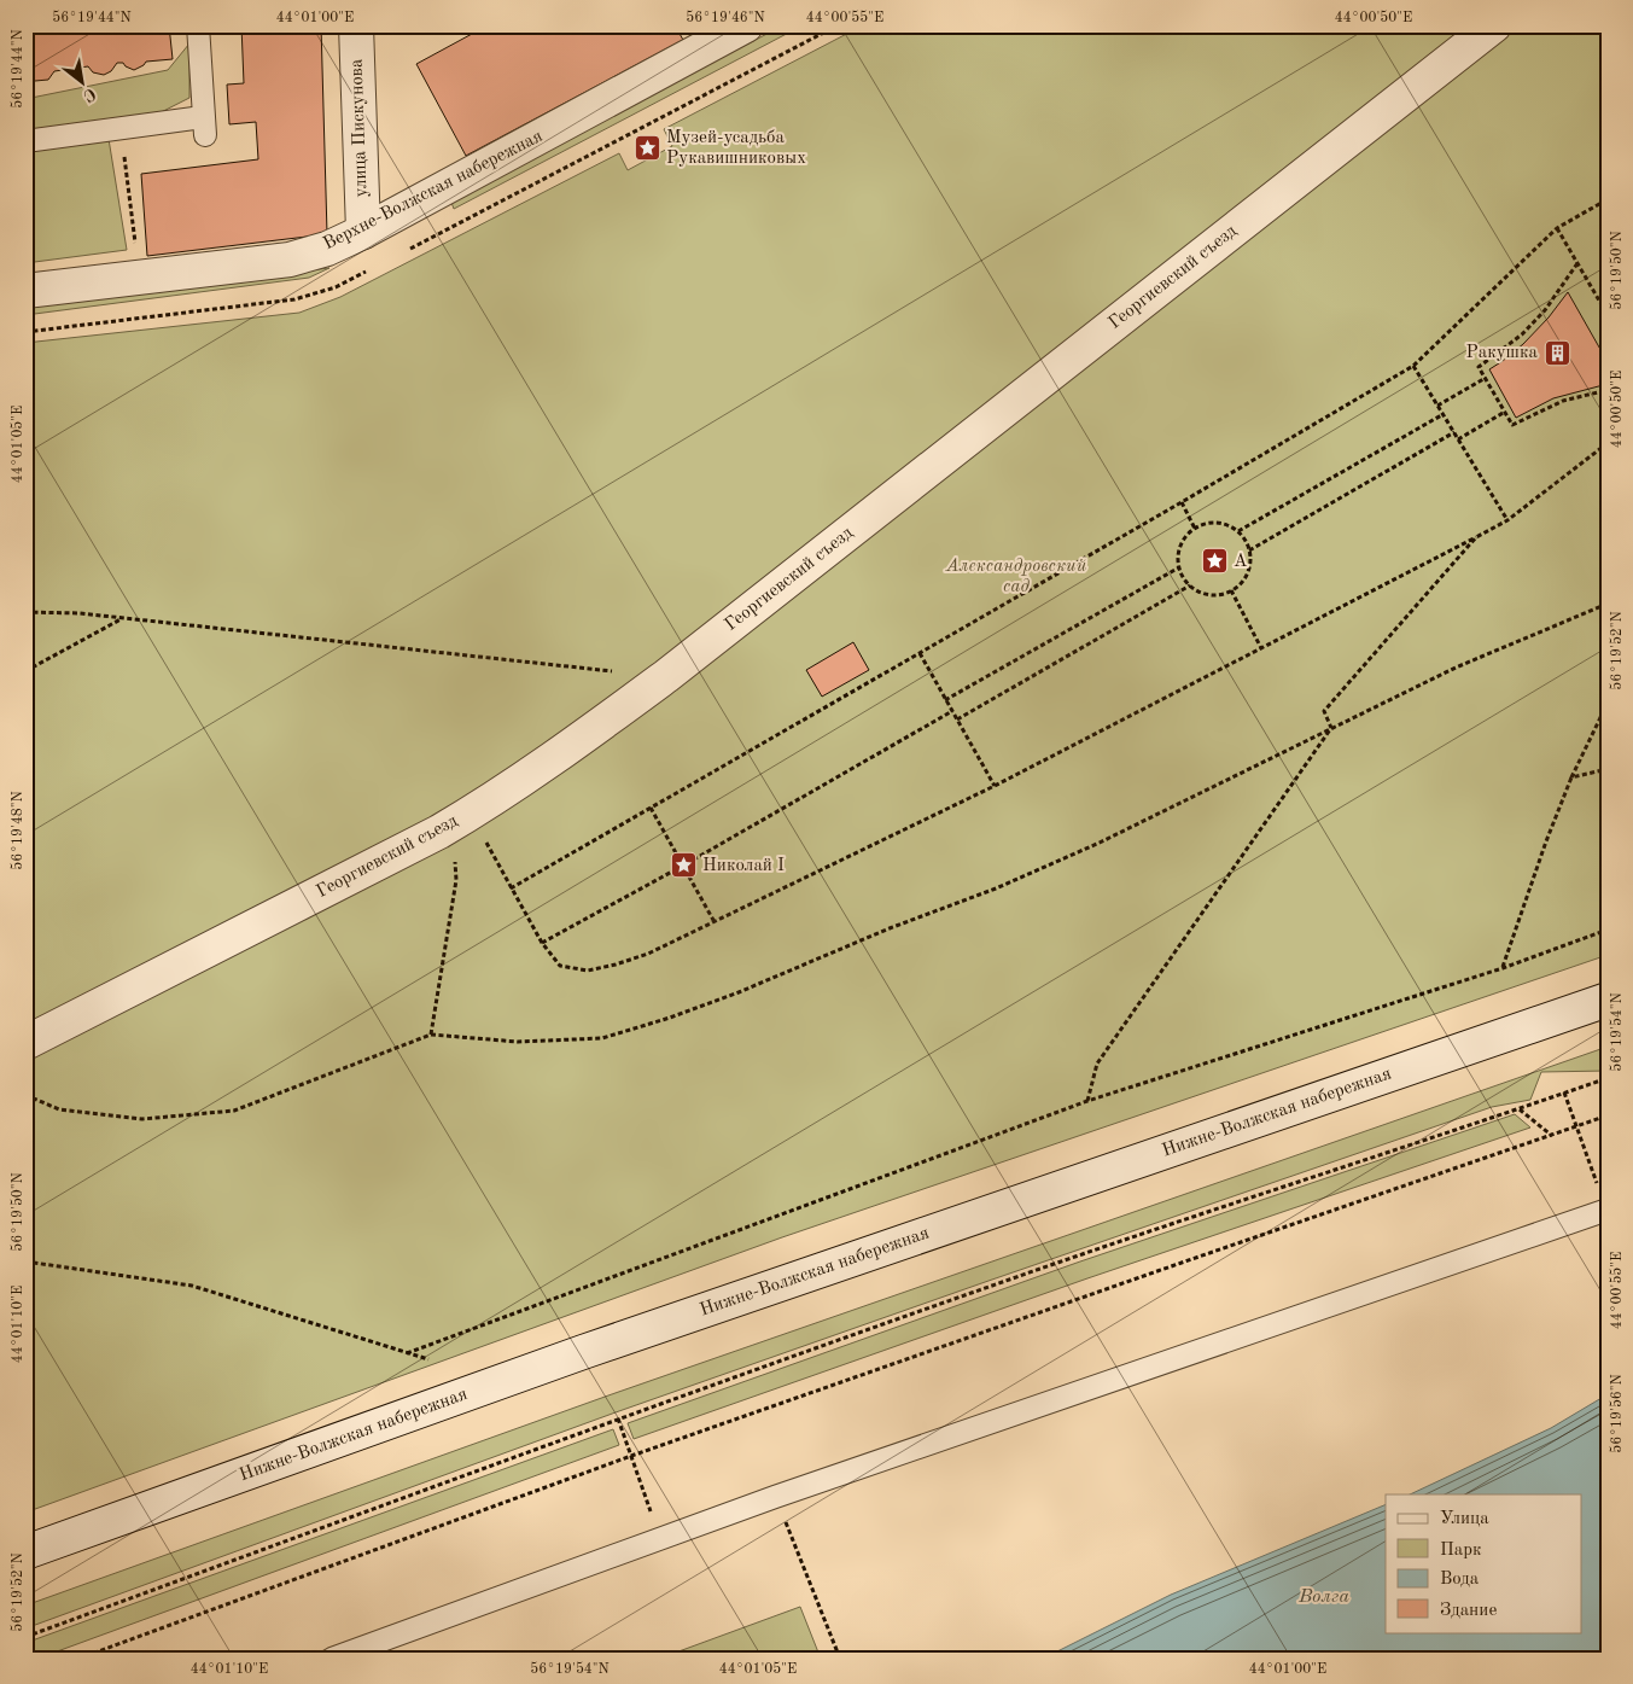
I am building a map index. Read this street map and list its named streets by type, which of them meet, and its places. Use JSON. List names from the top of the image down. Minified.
{"streets":{"street":["улица Пискунова","Верхне-Волжская набережная","Георгиевский съезд","Нижне-Волжская набережная"]},"crossings":[["улица Пискунова","Верхне-Волжская набережная"]],"water":["Волга"],"parks":["Александровский сад"],"places":{"place":["Музей-усадьба Рукавишниковых","А","Николай I"],"building":["Ракушка"]},"legend":["Улица","Парк","Вода","Здание"],"north":"bottom right","coordinates":["56°19'44\"N","44°01'00\"E","56°19'46\"N","44°00'55\"E","44°00'50\"E","56°19'50\"N","44°01'05\"E","56°19'52\"N","56°19'48\"N","56°19'54\"N","44°01'10\"E","56°19'56\"N"]}
